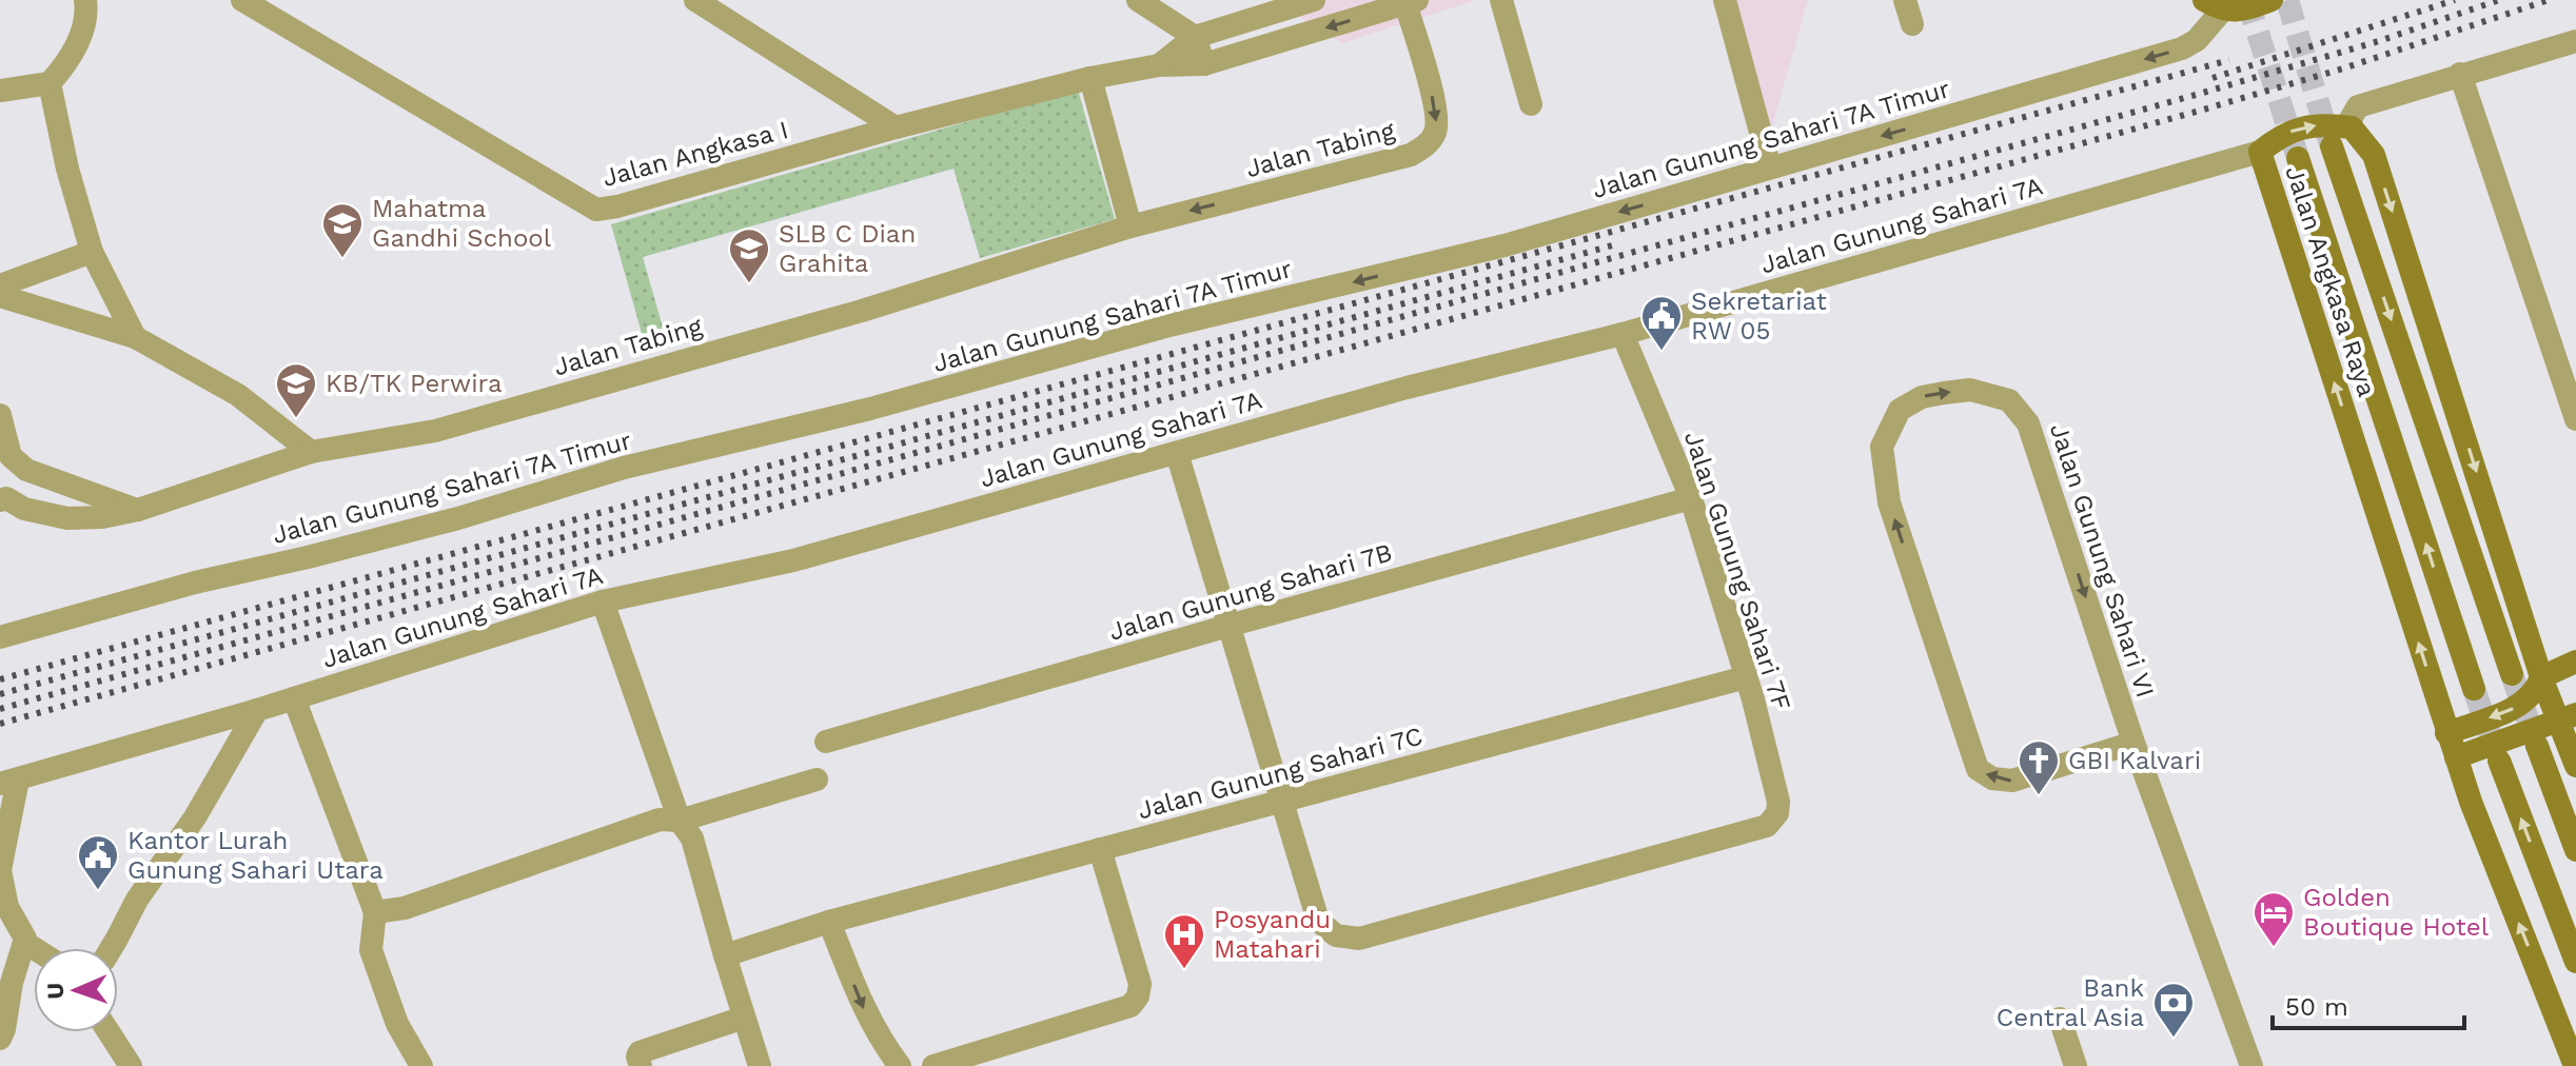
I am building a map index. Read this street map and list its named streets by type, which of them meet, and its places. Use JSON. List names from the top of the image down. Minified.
{"streets":{"main road":["Jalan Angkasa Raya"],"street":["Jalan Gunung Sahari 7A Timur","Jalan Tabing","Jalan Angkasa I","Jalan Gunung Sahari 7A","Jalan Gunung Sahari VI","Jalan Gunung Sahari 7F","Jalan Gunung Sahari 7B","Jalan Gunung Sahari 7C"]},"crossings":[["Jalan Tabing","Jalan Angkasa I"],["Jalan Gunung Sahari 7A","Jalan Angkasa Raya"],["Jalan Gunung Sahari 7A","Jalan Gunung Sahari 7F"],["Jalan Gunung Sahari 7F","Jalan Gunung Sahari 7B"],["Jalan Gunung Sahari 7F","Jalan Gunung Sahari 7C"]],"one_way":["Jalan Gunung Sahari 7A Timur"],"places":{"school or university":["Mahatma Gandhi School","SLB C Dian Grahita","KB/TK Perwira"],"public building":["Sekretariat RW 05","Kantor Lurah Gunung Sahari Utara"],"church":["GBI Kalvari"],"hotel":["Golden Boutique Hotel"],"hospital":["Posyandu Matahari"],"bank":["Bank Central Asia"]},"scale_bar":"50 m","north":"left"}
